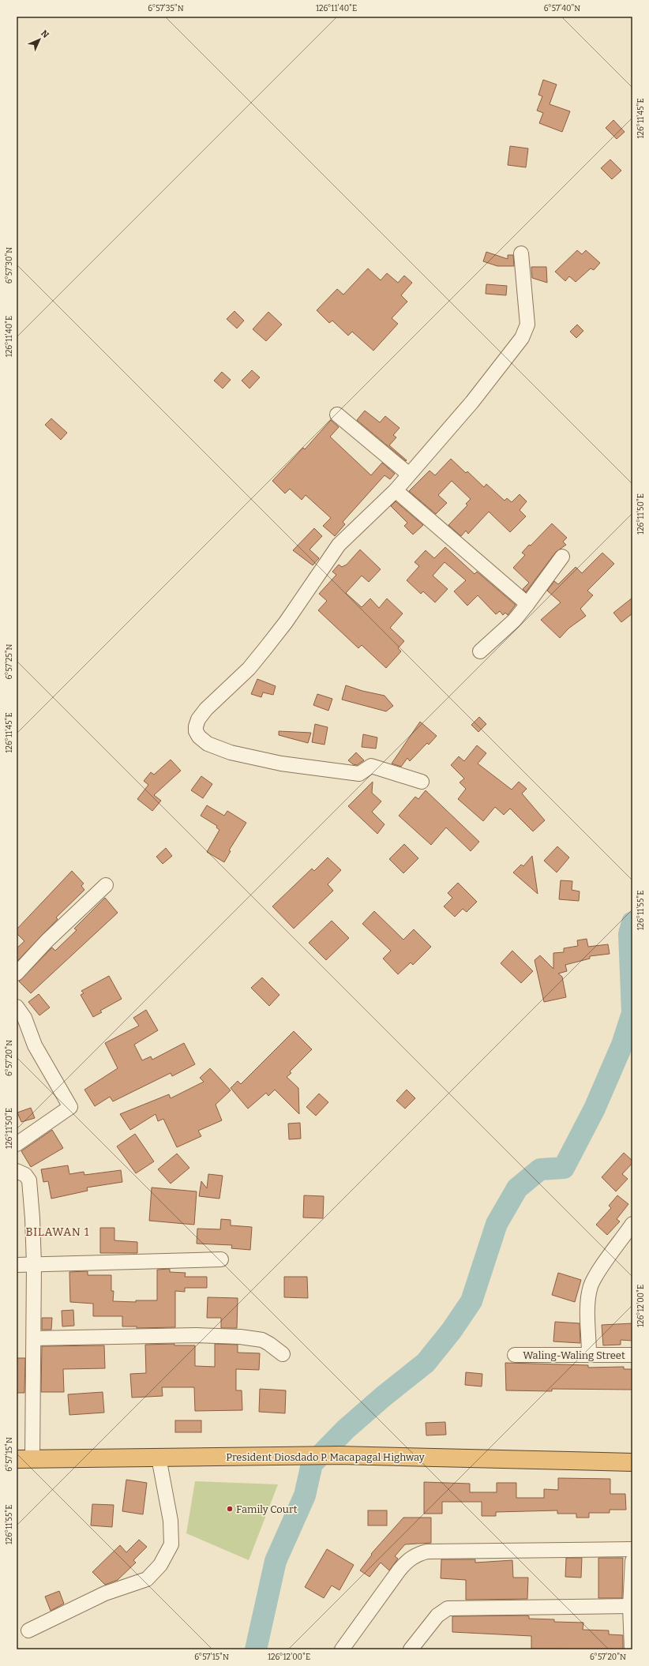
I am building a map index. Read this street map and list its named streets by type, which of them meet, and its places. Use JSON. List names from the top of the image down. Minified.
{"streets":{"highway":["President Diosdado P. Macapagal Highway"],"street":["Waling-Waling Street"]},"districts":["BILAWAN 1"],"places":["Family Court"],"north":"top right","coordinates":["6°57'35\"N","126°11'40\"E","6°57'40\"N","126°11'45\"E","6°57'30\"N","126°11'50\"E","6°57'25\"N","126°11'55\"E","6°57'20\"N","126°12'00\"E","6°57'15\"N"]}
